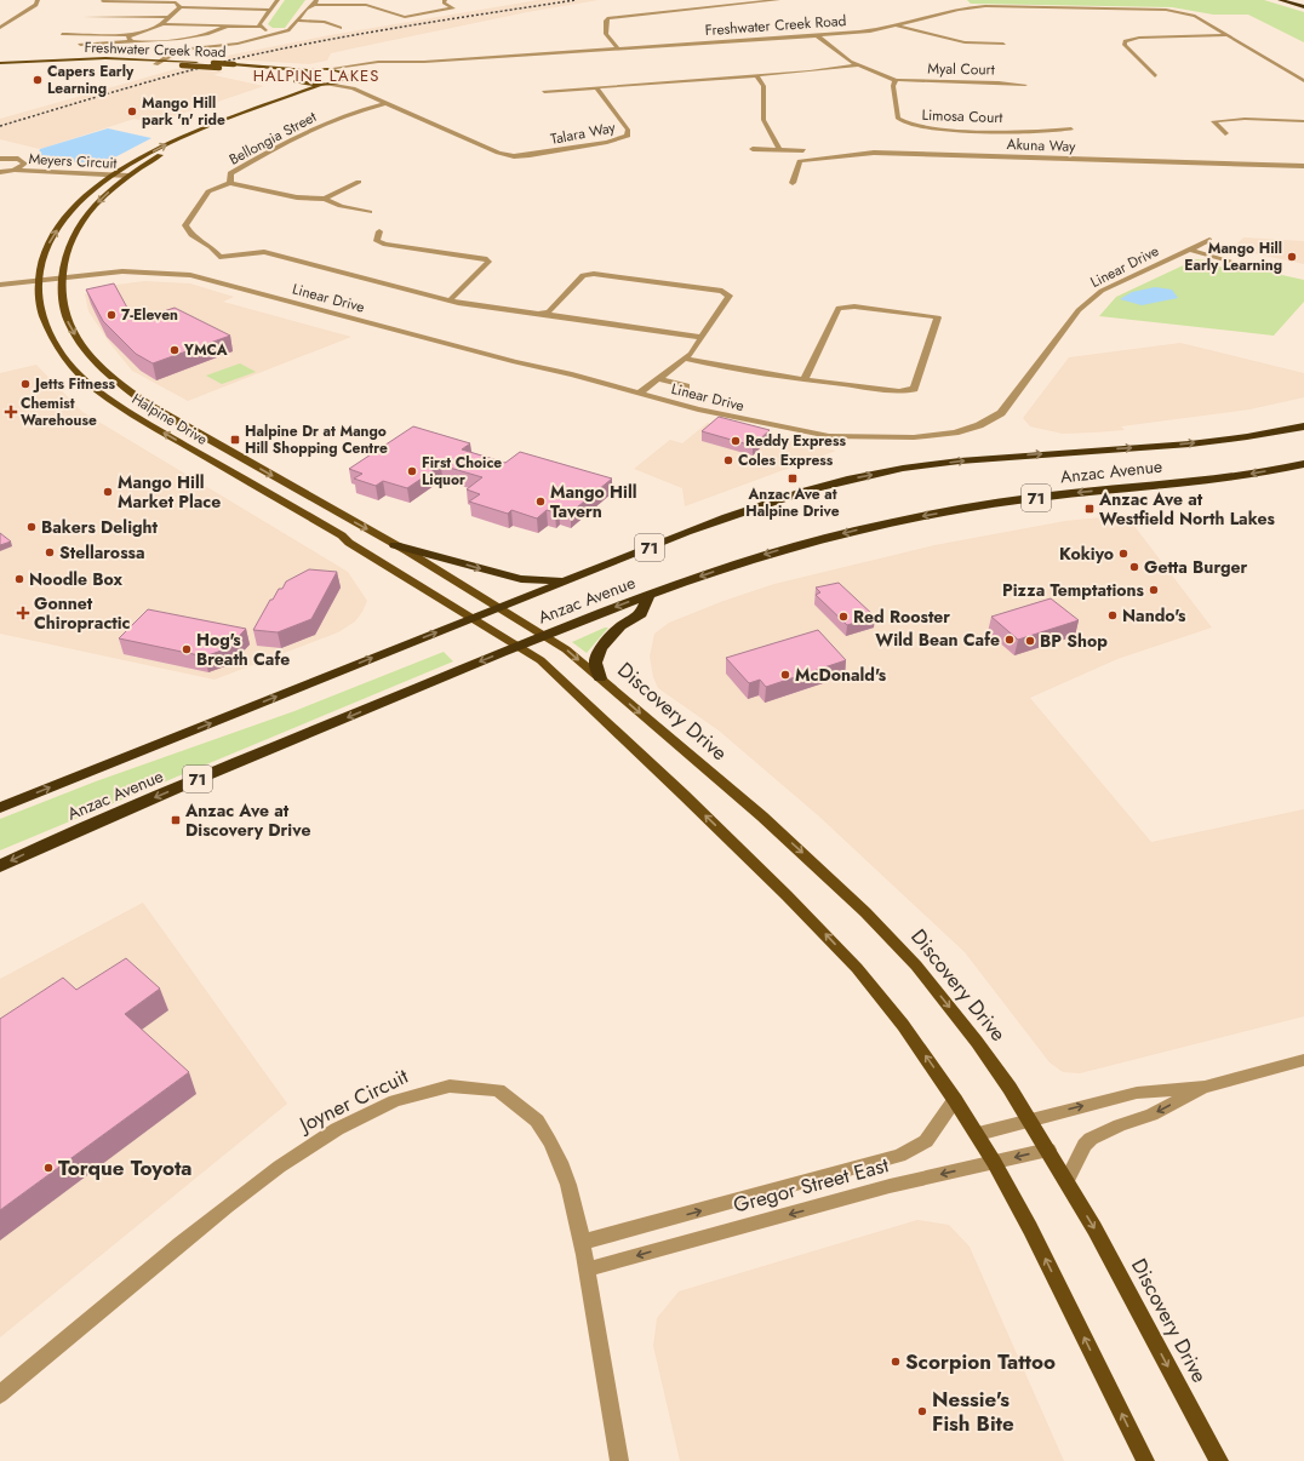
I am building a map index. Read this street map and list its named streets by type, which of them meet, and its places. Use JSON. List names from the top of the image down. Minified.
{"streets":{"highway":["Anzac Avenue","71"],"main road":["Freshwater Creek Road","Halpine Drive","Discovery Drive"],"street":["Myal Court","Limosa Court","Talara Way","Bellongia Street","Akuna Way","Meyers Circuit","Linear Drive","Joyner Circuit","Gregor Street East"]},"crossings":[["Freshwater Creek Road","Talara Way"],["Freshwater Creek Road","Halpine Drive"],["Myal Court","Limosa Court"],["Talara Way","Bellongia Street"],["Talara Way","Halpine Drive"],["Meyers Circuit","Halpine Drive"],["Linear Drive","Halpine Drive"],["Halpine Drive","Anzac Avenue"],["Halpine Drive","Discovery Drive"],["Anzac Avenue","Discovery Drive"],["Discovery Drive","Gregor Street East"],["Joyner Circuit","Gregor Street East"]],"districts":["HALPINE LAKES"],"places":{"other":["Capers Early Learning","Mango Hill park 'n' ride","Mango Hill Early Learning","7-Eleven","YMCA","Jetts Fitness","Reddy Express","Coles Express","First Choice Liquor","Mango Hill Market Place","Mango Hill Tavern","Bakers Delight","Stellarossa","Kokiyo","Getta Burger","Noodle Box","Pizza Temptations","Nando's","Red Rooster","Wild Bean Cafe","BP Shop","Hog's Breath Cafe","McDonald's","Torque Toyota","Scorpion Tattoo","Nessie's Fish Bite"],"health":["Chemist Warehouse","Gonnet Chiropractic"],"transit":["Halpine Dr at Mango Hill Shopping Centre","Anzac Ave at Halpine Drive","Anzac Ave at Westfield North Lakes","Anzac Ave at Discovery Drive"]}}
